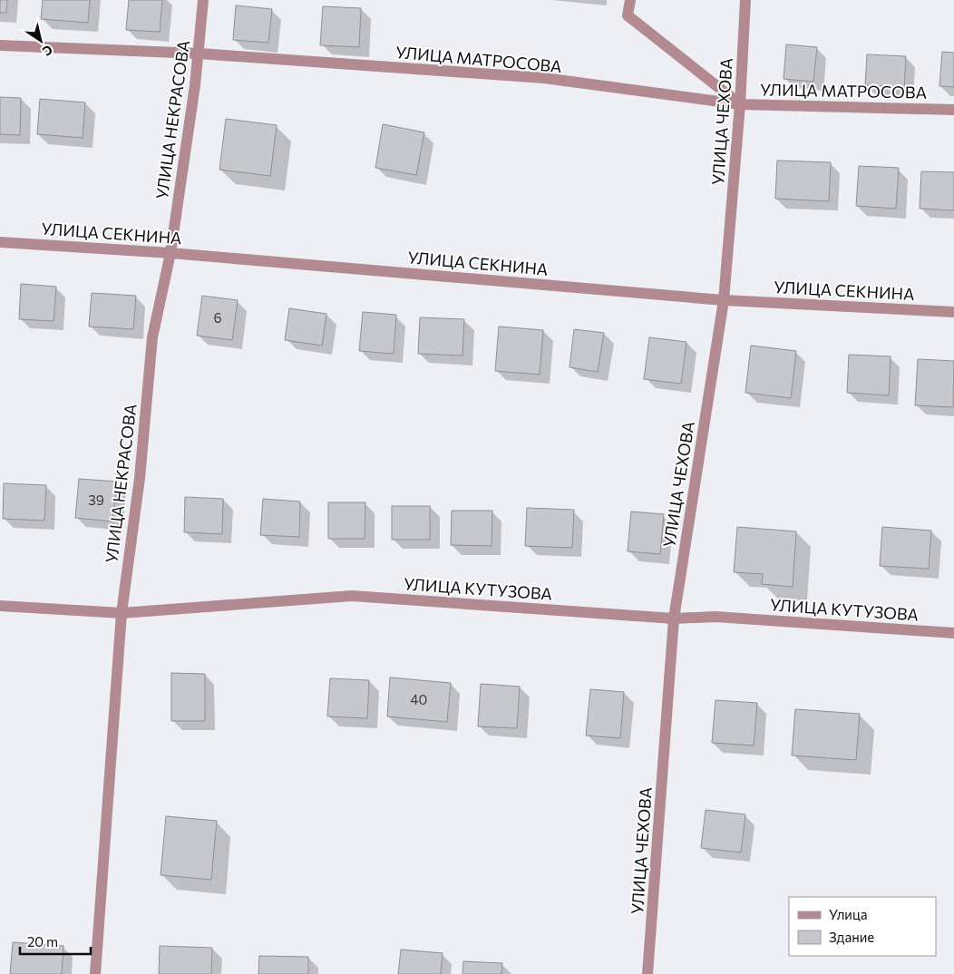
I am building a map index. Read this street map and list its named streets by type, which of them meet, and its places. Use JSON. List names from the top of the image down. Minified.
{"streets":{"street":["УЛИЦА МАТРОСОВА","УЛИЦА НЕКРАСОВА","УЛИЦА ЧЕХОВА","УЛИЦА СЕКНИНА","УЛИЦА КУТУЗОВА"]},"crossings":[["УЛИЦА МАТРОСОВА","УЛИЦА НЕКРАСОВА"],["УЛИЦА МАТРОСОВА","УЛИЦА ЧЕХОВА"],["УЛИЦА НЕКРАСОВА","УЛИЦА СЕКНИНА"],["УЛИЦА НЕКРАСОВА","УЛИЦА КУТУЗОВА"],["УЛИЦА ЧЕХОВА","УЛИЦА СЕКНИНА"],["УЛИЦА ЧЕХОВА","УЛИЦА КУТУЗОВА"]],"house_numbers":["6","39","40"],"legend":["Улица","Здание"],"scale_bar":"20 m","north":"bottom right"}
